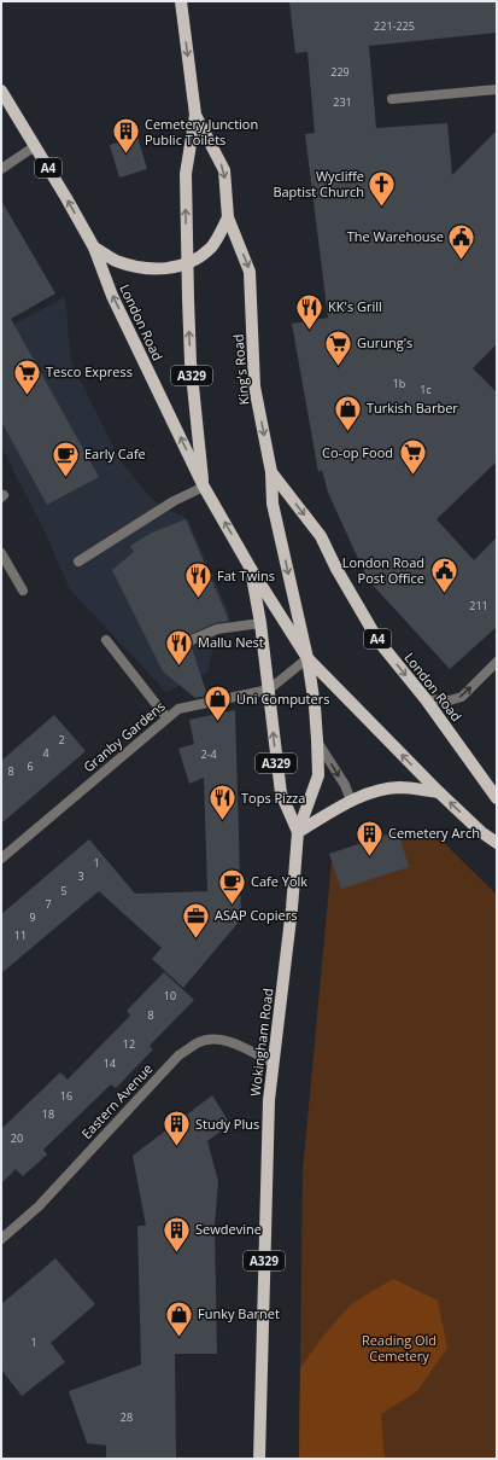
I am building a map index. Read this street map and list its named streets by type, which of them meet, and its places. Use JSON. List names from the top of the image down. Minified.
{"streets":{"main road":["A4","London Road","King's Road","A329","Wokingham Road"],"street":["Granby Gardens","Eastern Avenue"]},"crossings":[["London Road","King's Road"],["London Road","Granby Gardens"],["London Road","Wokingham Road"],["King's Road","Granby Gardens"],["King's Road","Wokingham Road"],["Granby Gardens","Wokingham Road"],["Wokingham Road","Eastern Avenue"]],"parks":["Reading Old Cemetery"],"places":{"building":["Cemetery Junction Public Toilets","Cemetery Arch","Study Plus","Sewdevine"],"church":["Wycliffe Baptist Church"],"public building":["The Warehouse","London Road Post Office"],"restaurant":["KK's Grill","Fat Twins","Mallu Nest","Tops Pizza"],"supermarket":["Gurung's","Tesco Express","Co-op Food"],"shop":["Turkish Barber","Uni Computers","Funky Barnet"],"cafe":["Early Cafe","Cafe Yolk"],"office":["ASAP Copiers"]},"house_numbers":["221-225","229","231","1b","1c","211","2","4","2-4","6","8","1","3","5","7","9","11","10","8","12","14","16","18","20","1","28"]}
